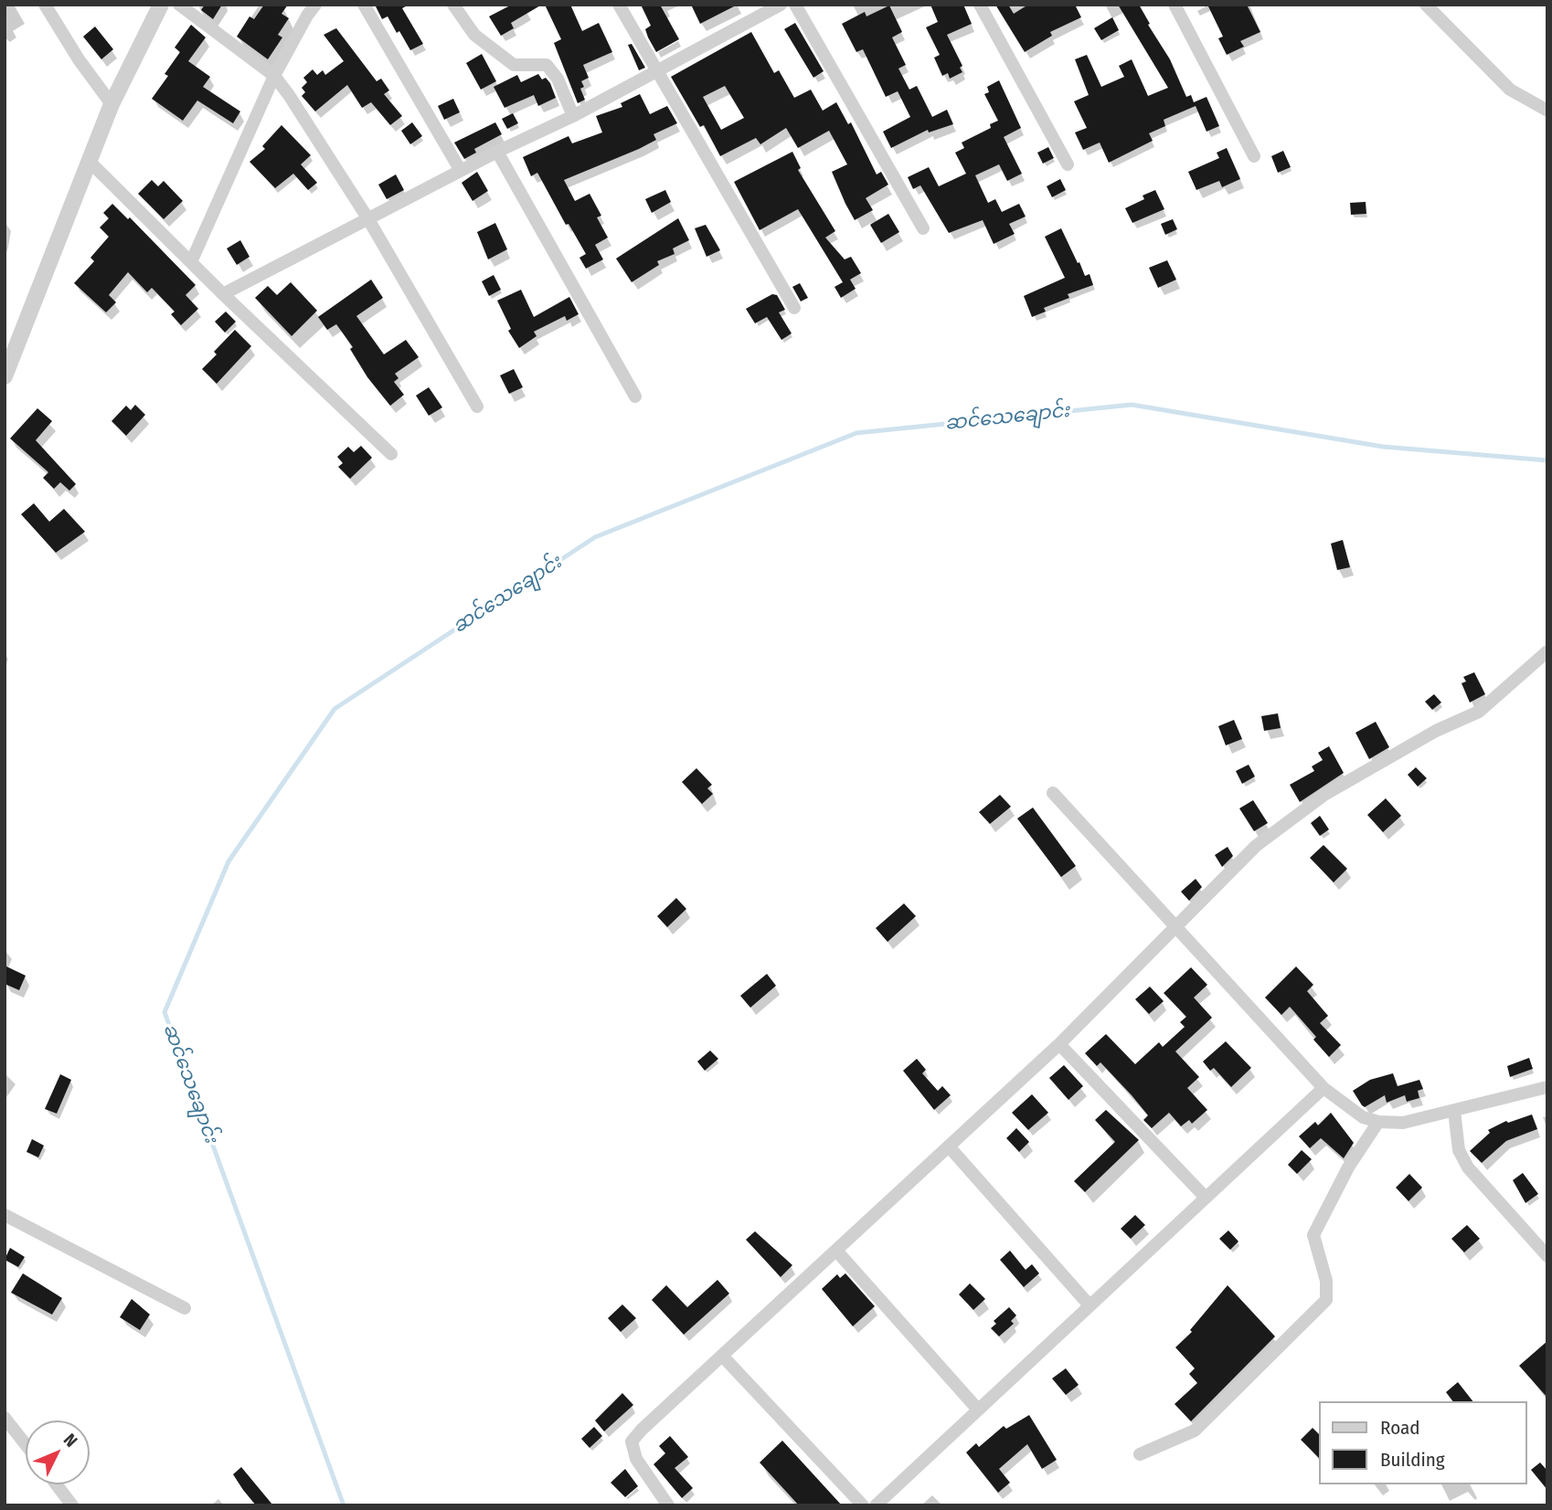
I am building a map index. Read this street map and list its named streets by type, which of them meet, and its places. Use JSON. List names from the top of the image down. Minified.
{"water":["ဆင်သေချောင်း"],"legend":["Road","Building"],"north":"top right"}
